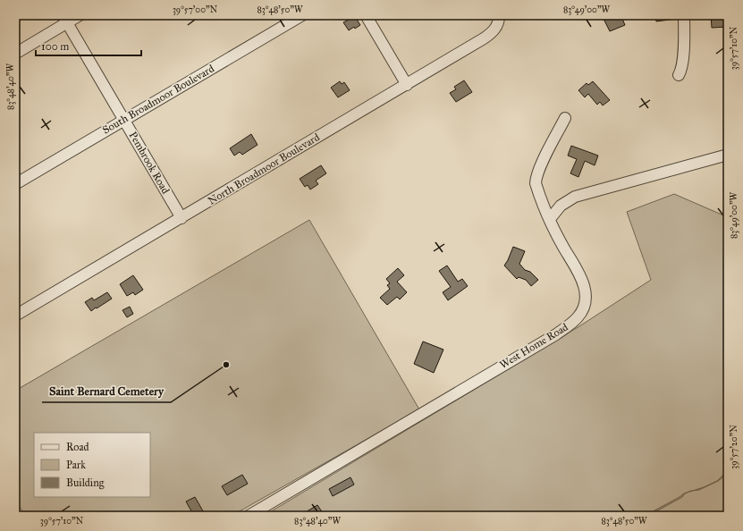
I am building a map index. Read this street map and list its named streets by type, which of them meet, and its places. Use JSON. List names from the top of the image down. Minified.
{"streets":{"street":["South Broadmoor Boulevard","Pembrook Road","North Broadmoor Boulevard","West Home Road"]},"crossings":[["South Broadmoor Boulevard","Pembrook Road"],["Pembrook Road","North Broadmoor Boulevard"]],"places":["Saint Bernard Cemetery"],"legend":["Road","Park","Building"],"scale_bar":"100 m","coordinates":["39°57'00\"N","83°48'50\"W","83°49'00\"W","39°57'10\"N","83°48'40\"W","39°57'20\"N"]}
